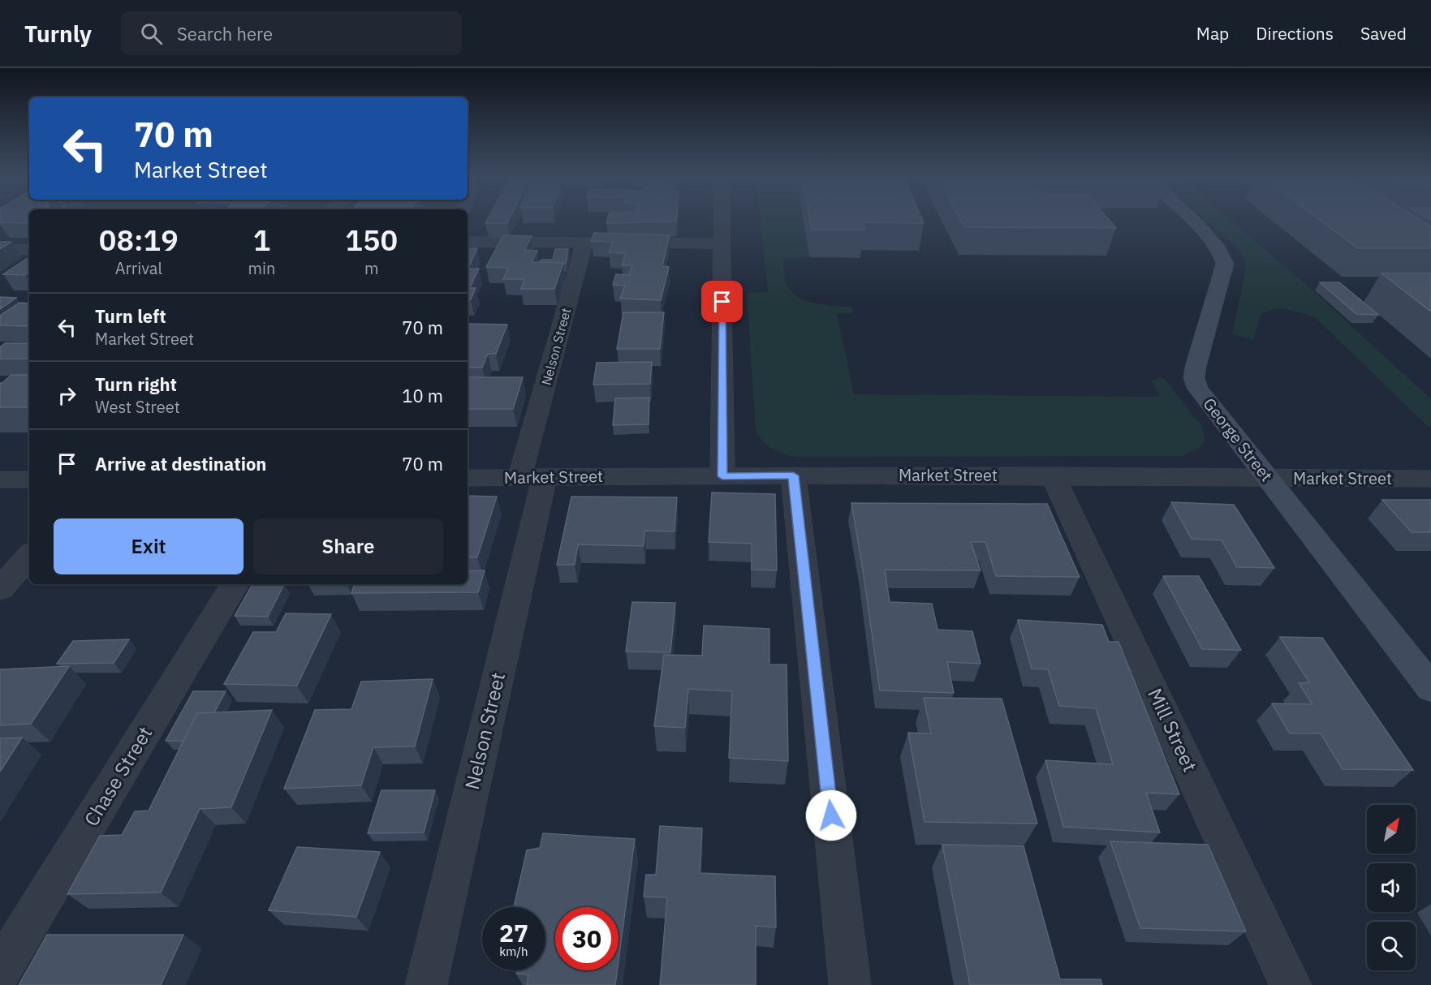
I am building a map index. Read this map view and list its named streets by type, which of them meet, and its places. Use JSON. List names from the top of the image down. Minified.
{"streets":{"main road":["George Street"],"street":["Nelson Street","Market Street","Mill Street","Chase Street"]},"crossings":[["Nelson Street","Market Street"],["George Street","Market Street"],["Market Street","Mill Street"]],"north":"top right","page":{"header":"Turnly","search":"Search here","nav":["Map","Directions","Saved"],"turn":["70 m","Market Street"],"eta":["08:19","Arrival","1","min","150","m"],"list":[{"name":"Turn left","note":"Market Street","value":"70 m"},{"name":"Turn right","note":"West Street","value":"10 m"},{"name":"Arrive at destination","value":"70 m"}],"buttons":["Exit","Share"],"speed":"27 km/h","limit":"30"}}
